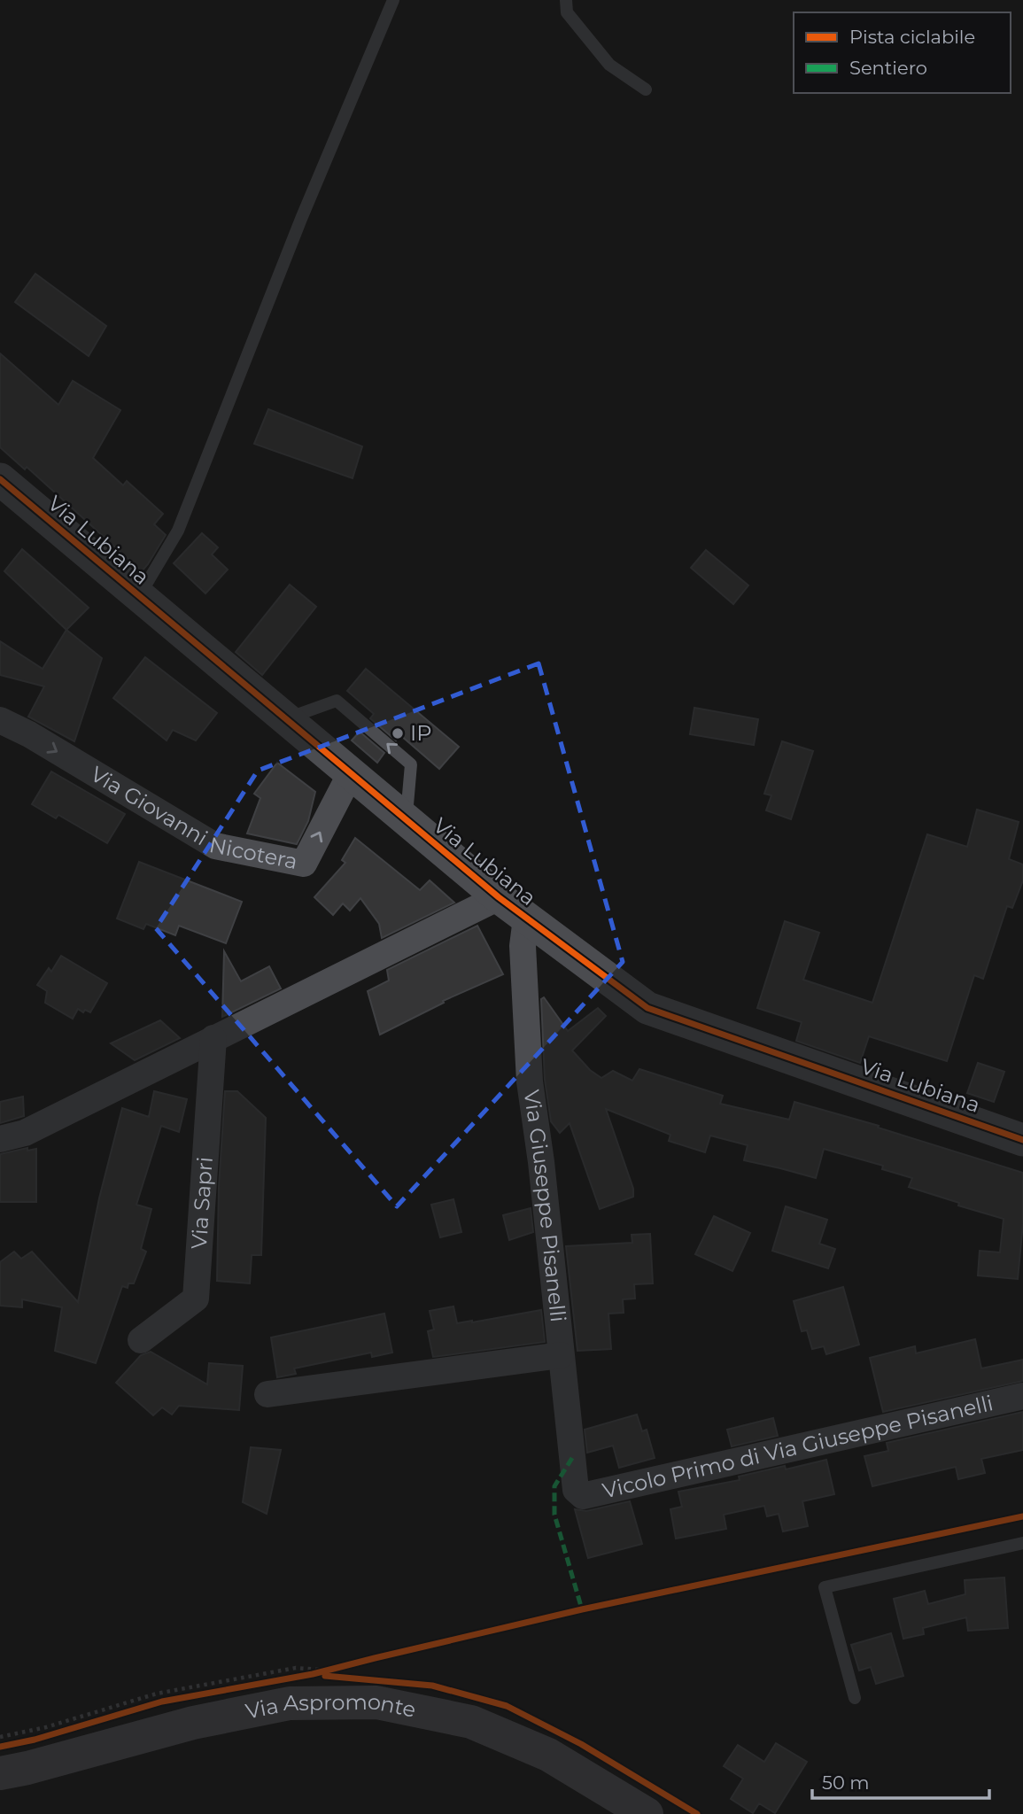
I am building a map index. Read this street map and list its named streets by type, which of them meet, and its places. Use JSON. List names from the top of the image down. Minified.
{"streets":{"main road":["Via Aspromonte"],"street":["Via Lubiana","Via Giovanni Nicotera","Via Sapri","Via Giuseppe Pisanelli","Vicolo Primo di Via Giuseppe Pisanelli"]},"crossings":[["Via Lubiana","Via Giovanni Nicotera"],["Via Lubiana","Via Giuseppe Pisanelli"],["Via Giuseppe Pisanelli","Vicolo Primo di Via Giuseppe Pisanelli"]],"one_way":["Via Giovanni Nicotera"],"places":["IP"],"legend":["Pista ciclabile","Sentiero"],"scale_bar":"50 m"}
